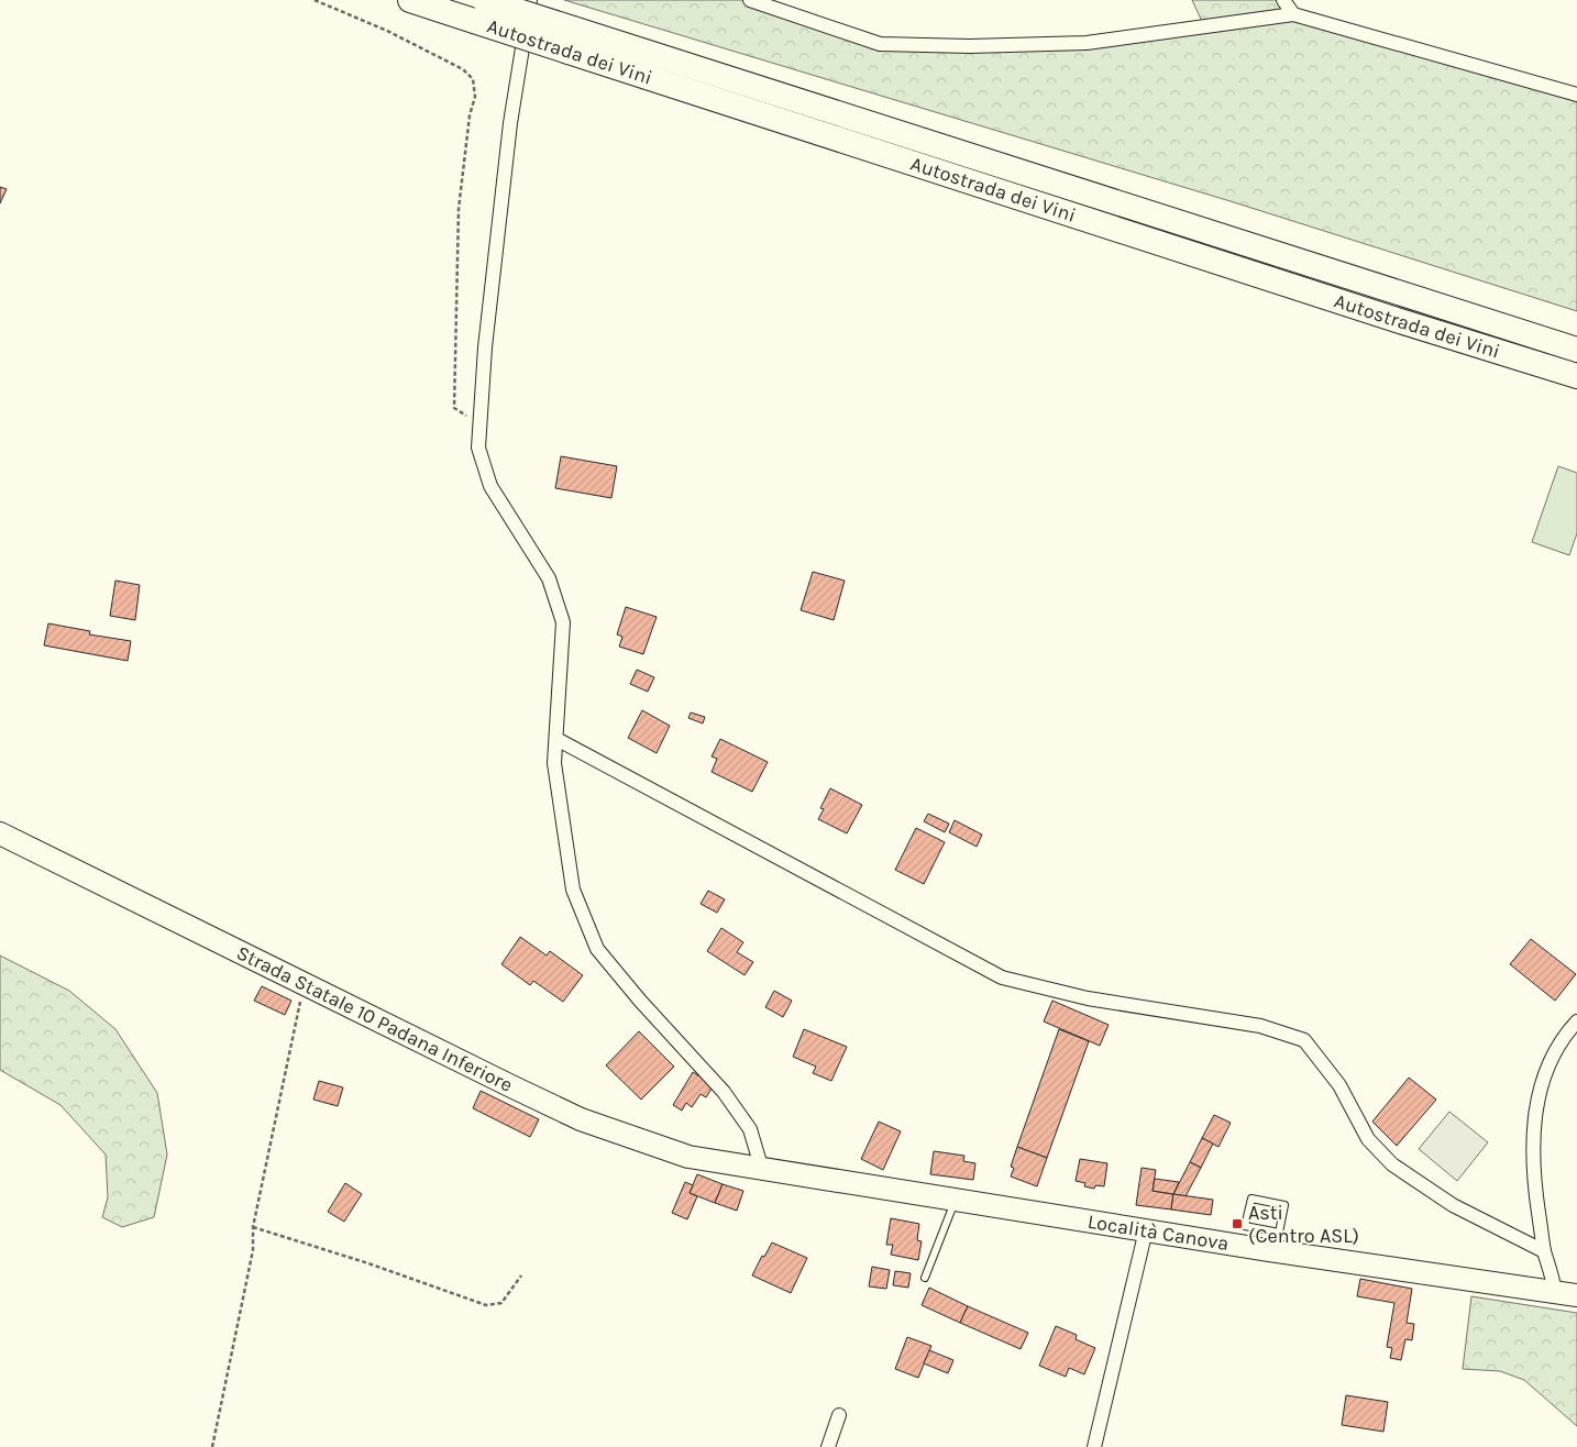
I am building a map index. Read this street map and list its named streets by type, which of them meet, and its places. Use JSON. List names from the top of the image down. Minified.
{"streets":{"highway":["Autostrada dei Vini"],"main road":["Strada Statale 10 Padana Inferiore","Località Canova"]},"crossings":[["Strada Statale 10 Padana Inferiore","Località Canova"]],"places":{"transit":["Asti (Centro ASL)"]}}
